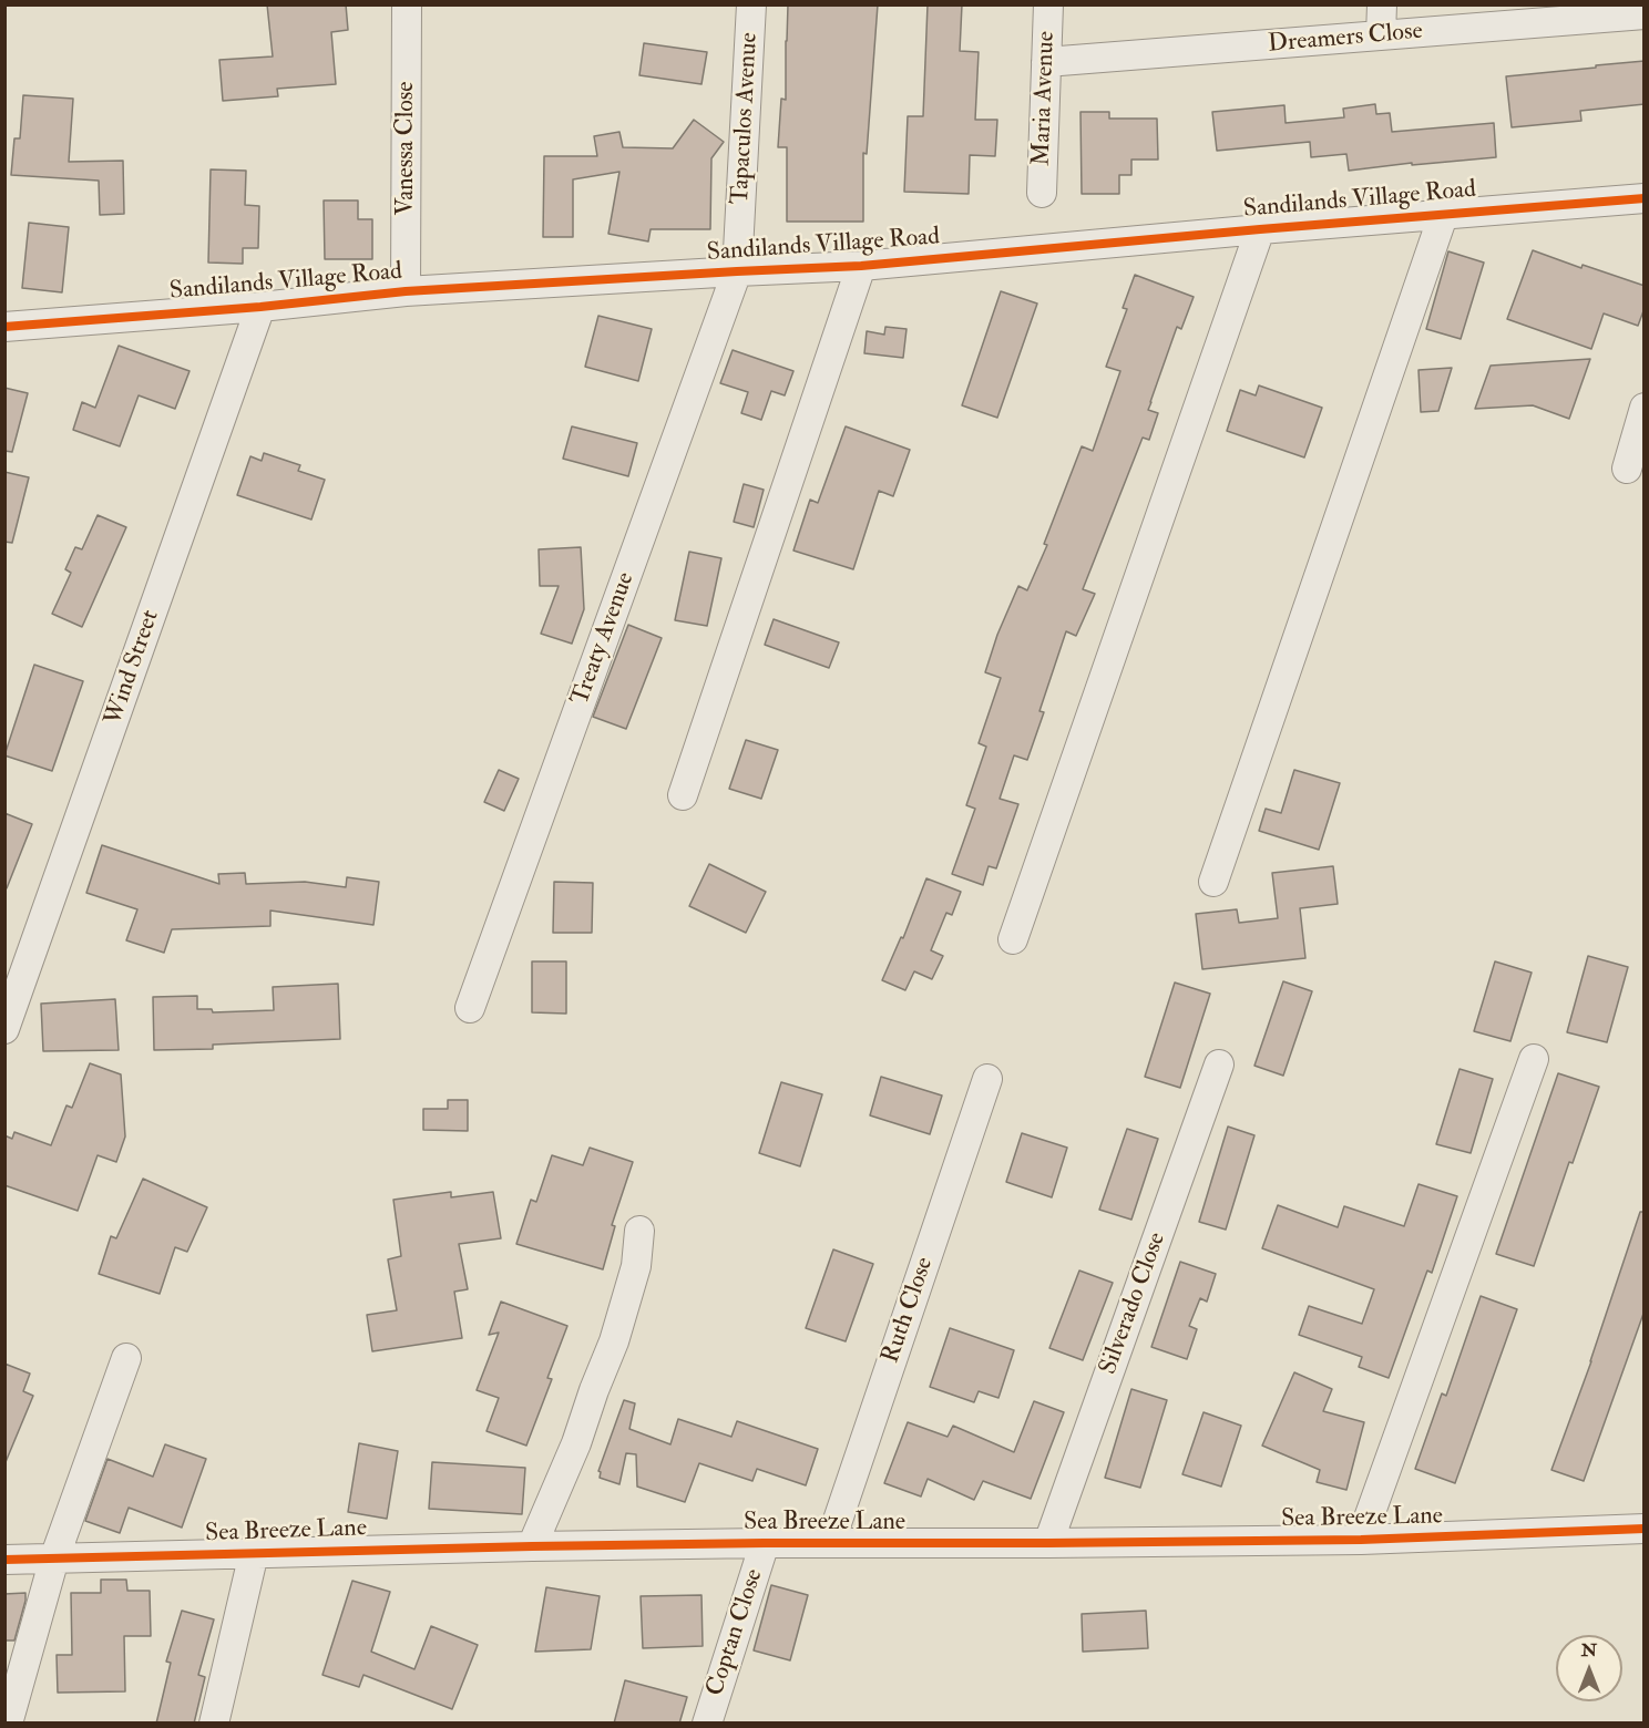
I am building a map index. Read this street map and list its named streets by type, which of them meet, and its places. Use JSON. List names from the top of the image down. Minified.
{"streets":{"street":["Dreamers Close","Maria Avenue","Tapaculos Avenue","Vanessa Close","Sandilands Village Road","Treaty Avenue","Wind Street","Silverado Close","Ruth Close","Sea Breeze Lane","Coptan Close"]},"crossings":[["Dreamers Close","Maria Avenue"],["Tapaculos Avenue","Sandilands Village Road"],["Tapaculos Avenue","Treaty Avenue"],["Vanessa Close","Sandilands Village Road"],["Sandilands Village Road","Treaty Avenue"],["Sandilands Village Road","Wind Street"],["Silverado Close","Sea Breeze Lane"],["Ruth Close","Sea Breeze Lane"],["Sea Breeze Lane","Coptan Close"]],"north":"top"}
